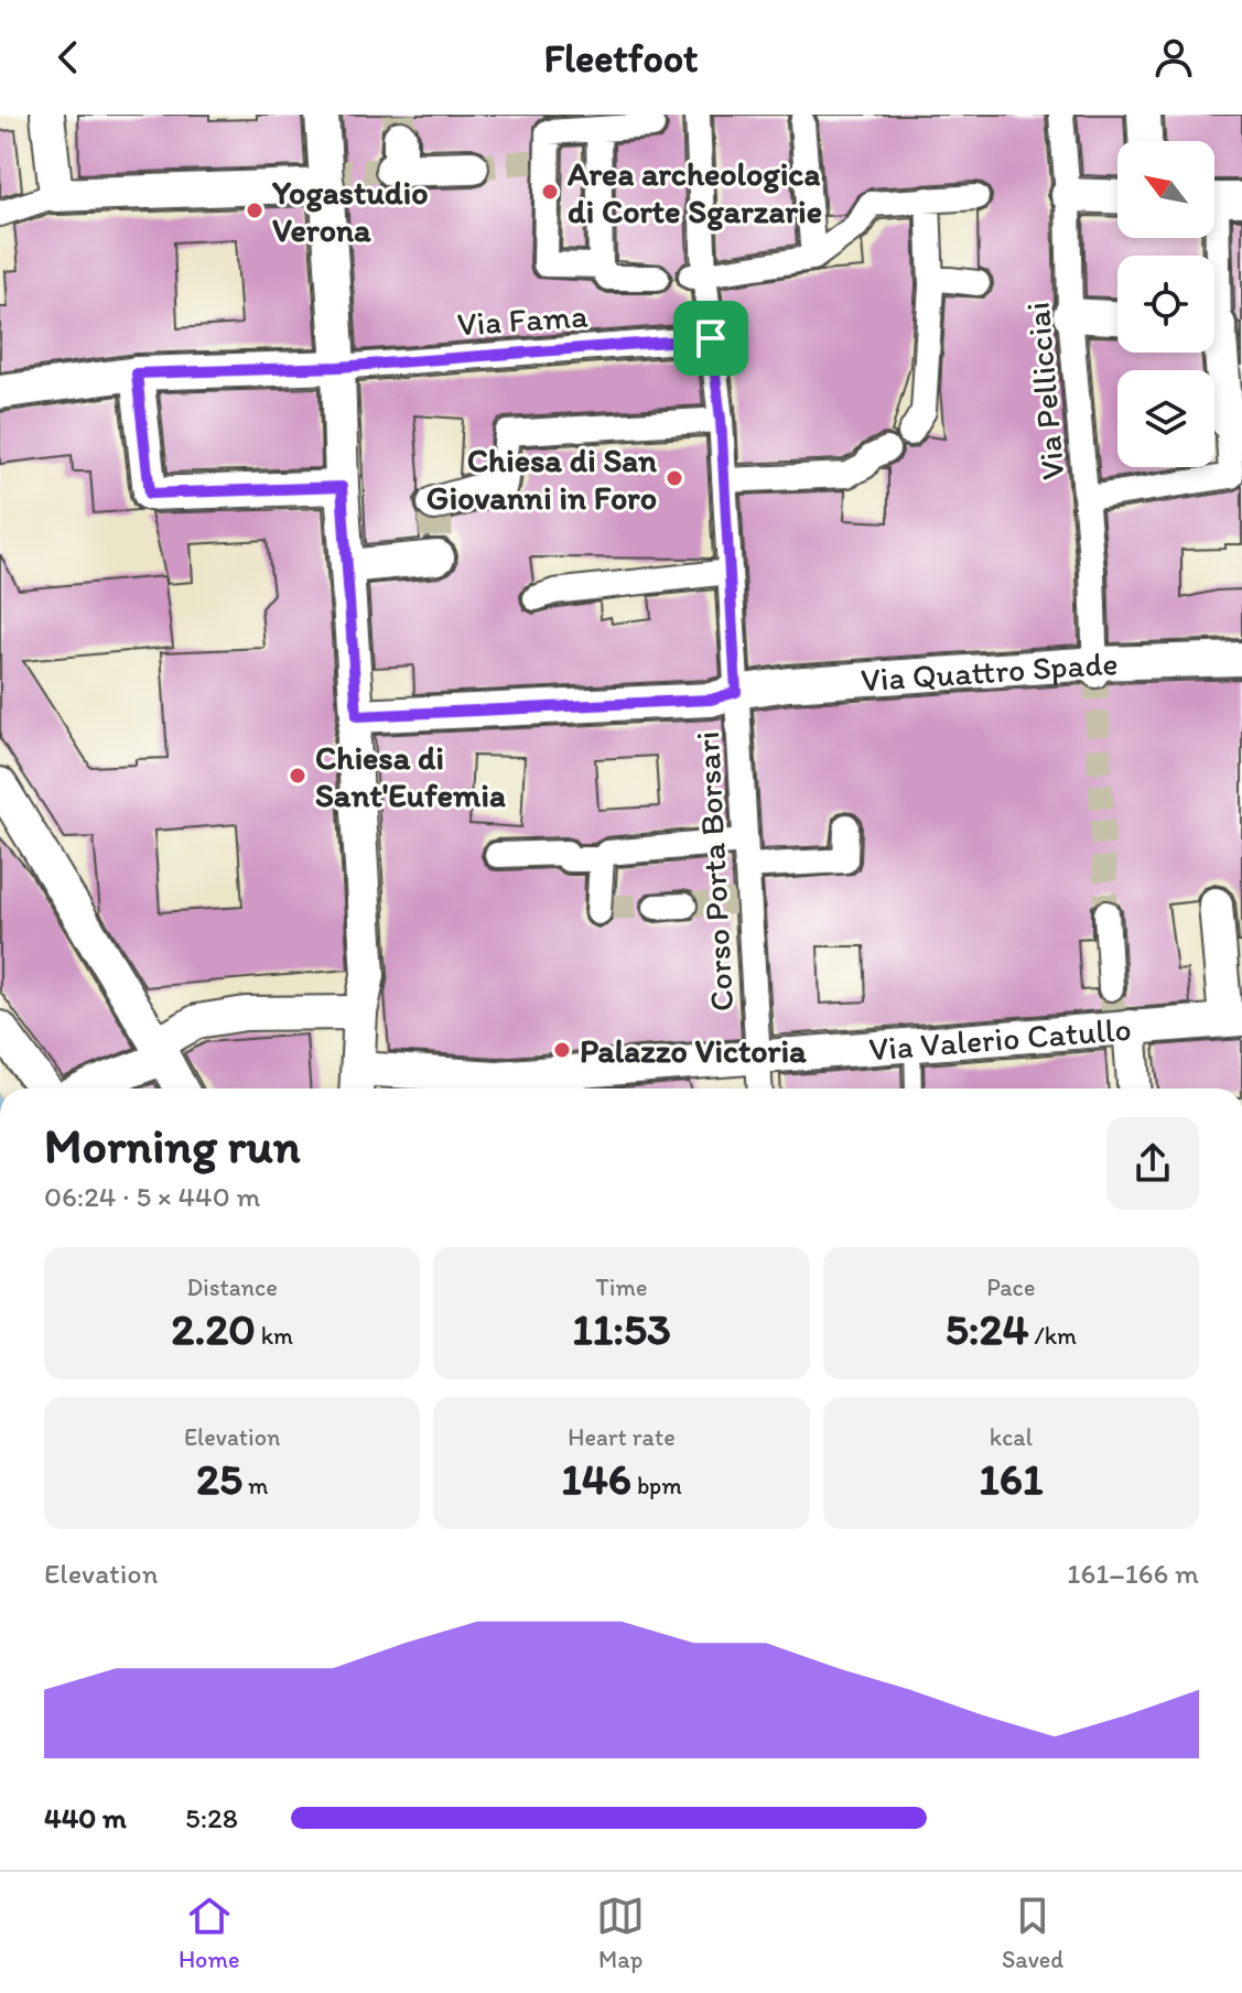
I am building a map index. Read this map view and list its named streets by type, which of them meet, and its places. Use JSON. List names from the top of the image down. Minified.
{"streets":{"street":["Via Fama","Via Pellicciai","Via Quattro Spade","Corso Porta Borsari","Via Valerio Catullo"]},"crossings":[["Via Fama","Corso Porta Borsari"],["Via Pellicciai","Via Quattro Spade"],["Via Quattro Spade","Corso Porta Borsari"],["Corso Porta Borsari","Via Valerio Catullo"]],"places":["Area archeologica di Corte Sgarzarie","Yogastudio Verona","Chiesa di San Giovanni in Foro","Chiesa di Sant'Eufemia","Palazzo Victoria"],"north":"top left","page":{"header":"Fleetfoot","heading":["Morning run","06:24 · 5 × 440 m"],"stats":[["Distance","2.20 km"],["Time","11:53"],["Pace","5:24 /km"],["Elevation","25 m"],["Heart rate","146 bpm"],["kcal","161"]],"chart":["Elevation","161–166 m"],"list":[{"name":"440 m","note":"5:28"}],"tabs":["Home","Map","Saved"]}}
